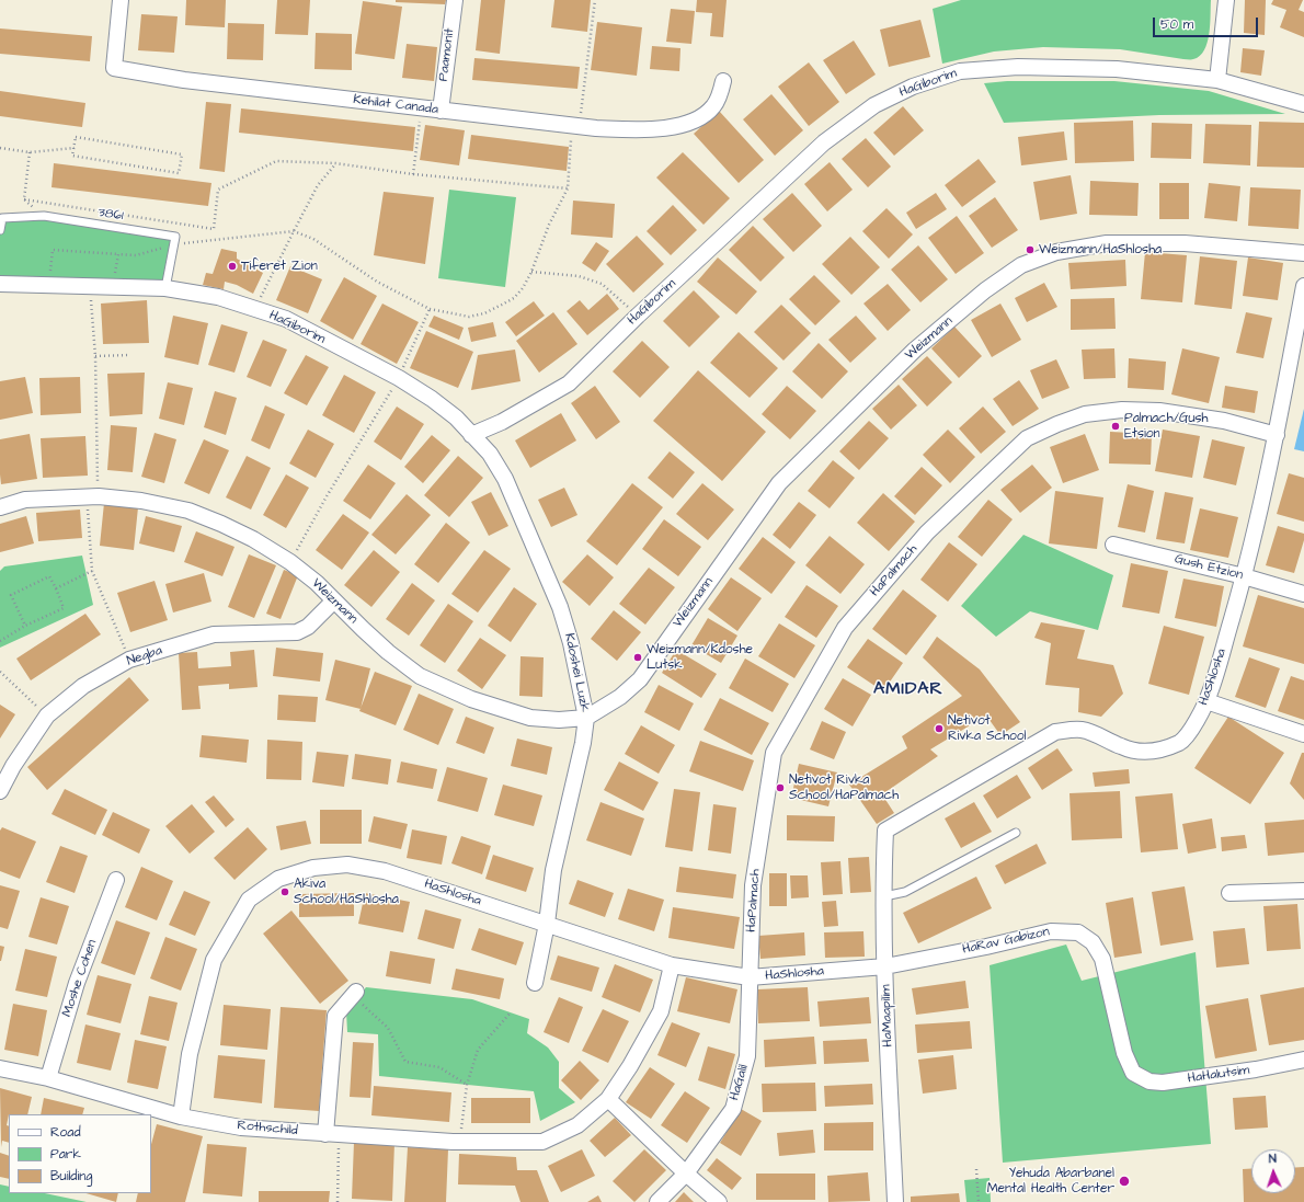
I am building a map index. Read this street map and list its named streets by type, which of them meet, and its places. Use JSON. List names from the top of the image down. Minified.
{"streets":{"street":["Paamonit","HaGiborim","Kehilat Canada","Weizmann","Gush Etzion","HaPalmach","Negba","Kdoshei Luzk","HaShlosha","HaRav Gabizon","Moshe Cohen","HaMaapilim","HaHalutsim","HaGalil","Rothschild"],"lane":["3861"]},"crossings":[["Paamonit","Kehilat Canada"],["HaGiborim","Kdoshei Luzk"],["Weizmann","Negba"],["Weizmann","Kdoshei Luzk"],["Gush Etzion","HaShlosha"],["HaPalmach","HaShlosha"],["HaPalmach","HaGalil"],["Kdoshei Luzk","HaShlosha"],["HaShlosha","HaRav Gabizon"],["HaShlosha","HaMaapilim"],["HaShlosha","HaGalil"],["HaShlosha","Rothschild"],["HaRav Gabizon","HaMaapilim"],["HaRav Gabizon","HaHalutsim"],["Moshe Cohen","Rothschild"]],"districts":["AMIDAR"],"places":["Weizmann/HaShlosha","Tiferet Zion","Palmach/Gush Etsion","Weizmann/Kdoshe Lutsk","Netivot Rivka School","Netivot Rivka School/HaPalmach","Akiva School/HaShlosha","Yehuda Abarbanel Mental Health Center"],"legend":["Road","Park","Building"],"scale_bar":"50 m","north":"top"}
